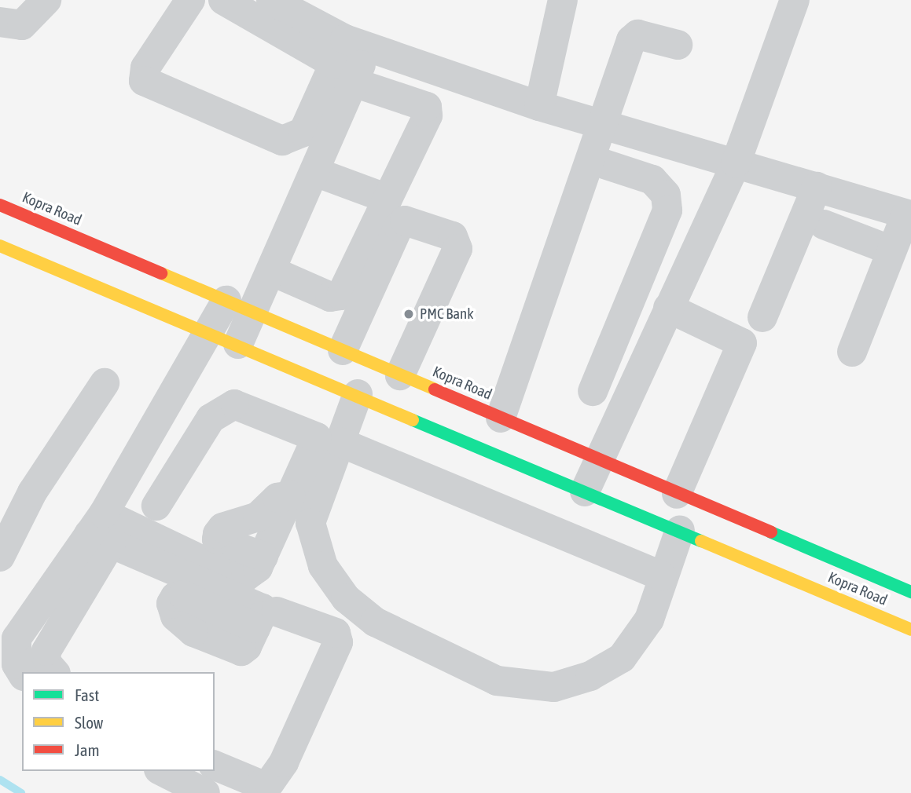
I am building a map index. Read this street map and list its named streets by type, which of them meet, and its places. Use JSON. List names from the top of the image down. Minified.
{"streets":{"street":["Kopra Road"]},"places":["PMC Bank"],"legend":["Fast","Slow","Jam"]}
